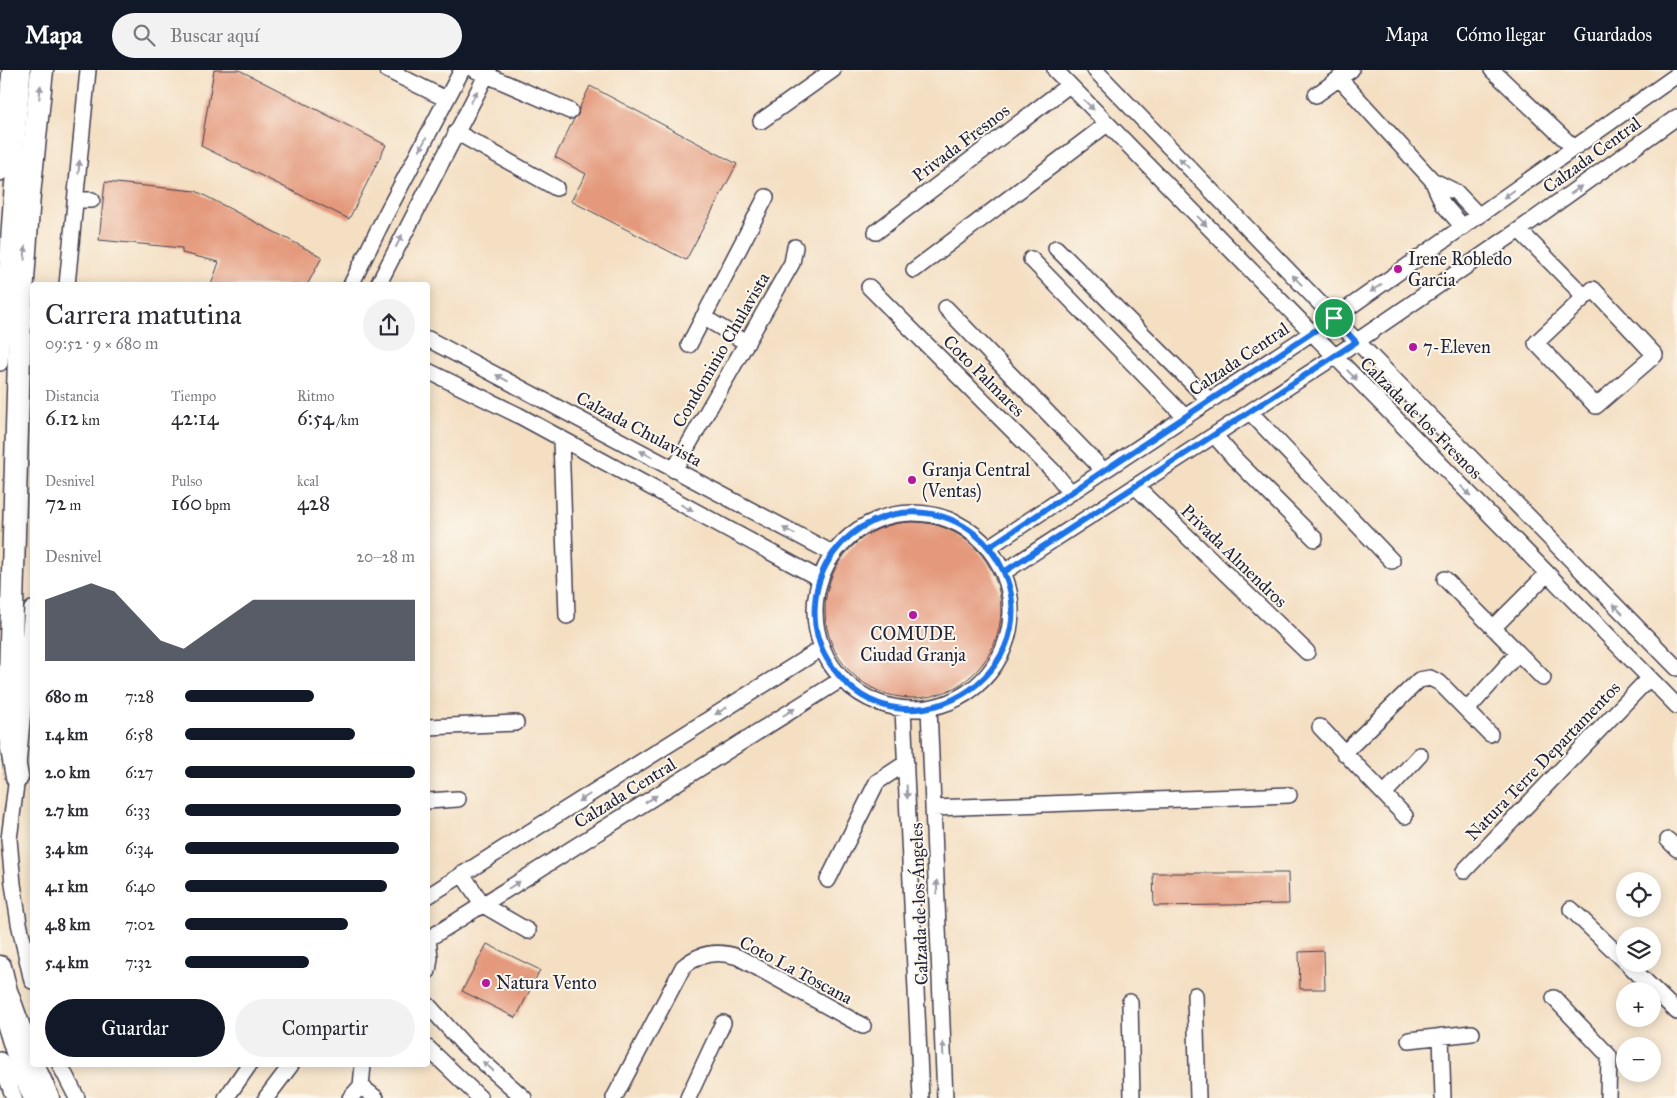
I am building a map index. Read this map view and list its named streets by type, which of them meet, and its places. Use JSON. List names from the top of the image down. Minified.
{"streets":{"street":["Privada Fresnos","Calzada Central","Condominio Chulavista","Coto Palmares","Calzada de los Fresnos","Calzada Chulavista","Privada Almendros","Natura Terre Departamentos","Calzada de los Ángeles","Coto La Toscana"]},"crossings":[["Privada Fresnos","Calzada de los Fresnos"],["Calzada Central","Coto Palmares"],["Calzada Central","Calzada de los Fresnos"],["Calzada Central","Privada Almendros"],["Condominio Chulavista","Calzada Chulavista"],["Calzada de los Fresnos","Natura Terre Departamentos"]],"places":["Irene Robledo Garcia","7-Eleven","Granja Central (Ventas)","COMUDE Ciudad Granja","Natura Vento"],"page":{"header":"Mapa","search":"Buscar aquí","nav":["Mapa","Cómo llegar","Guardados"],"heading":["Carrera matutina","09:52 · 9 × 680 m"],"stats":[["Distancia","6.12 km"],["Tiempo","42:14"],["Ritmo","6:54 /km"],["Desnivel","72 m"],["Pulso","160 bpm"],["kcal","428"]],"chart":["Desnivel","20–28 m"],"list":[{"name":"680 m","note":"7:28"},{"name":"1.4 km","note":"6:58"},{"name":"2.0 km","note":"6:27"},{"name":"2.7 km","note":"6:33"},{"name":"3.4 km","note":"6:34"},{"name":"4.1 km","note":"6:40"},{"name":"4.8 km","note":"7:02"},{"name":"5.4 km","note":"7:32"}],"map_buttons":["+","−"],"buttons":["Guardar","Compartir"]}}
